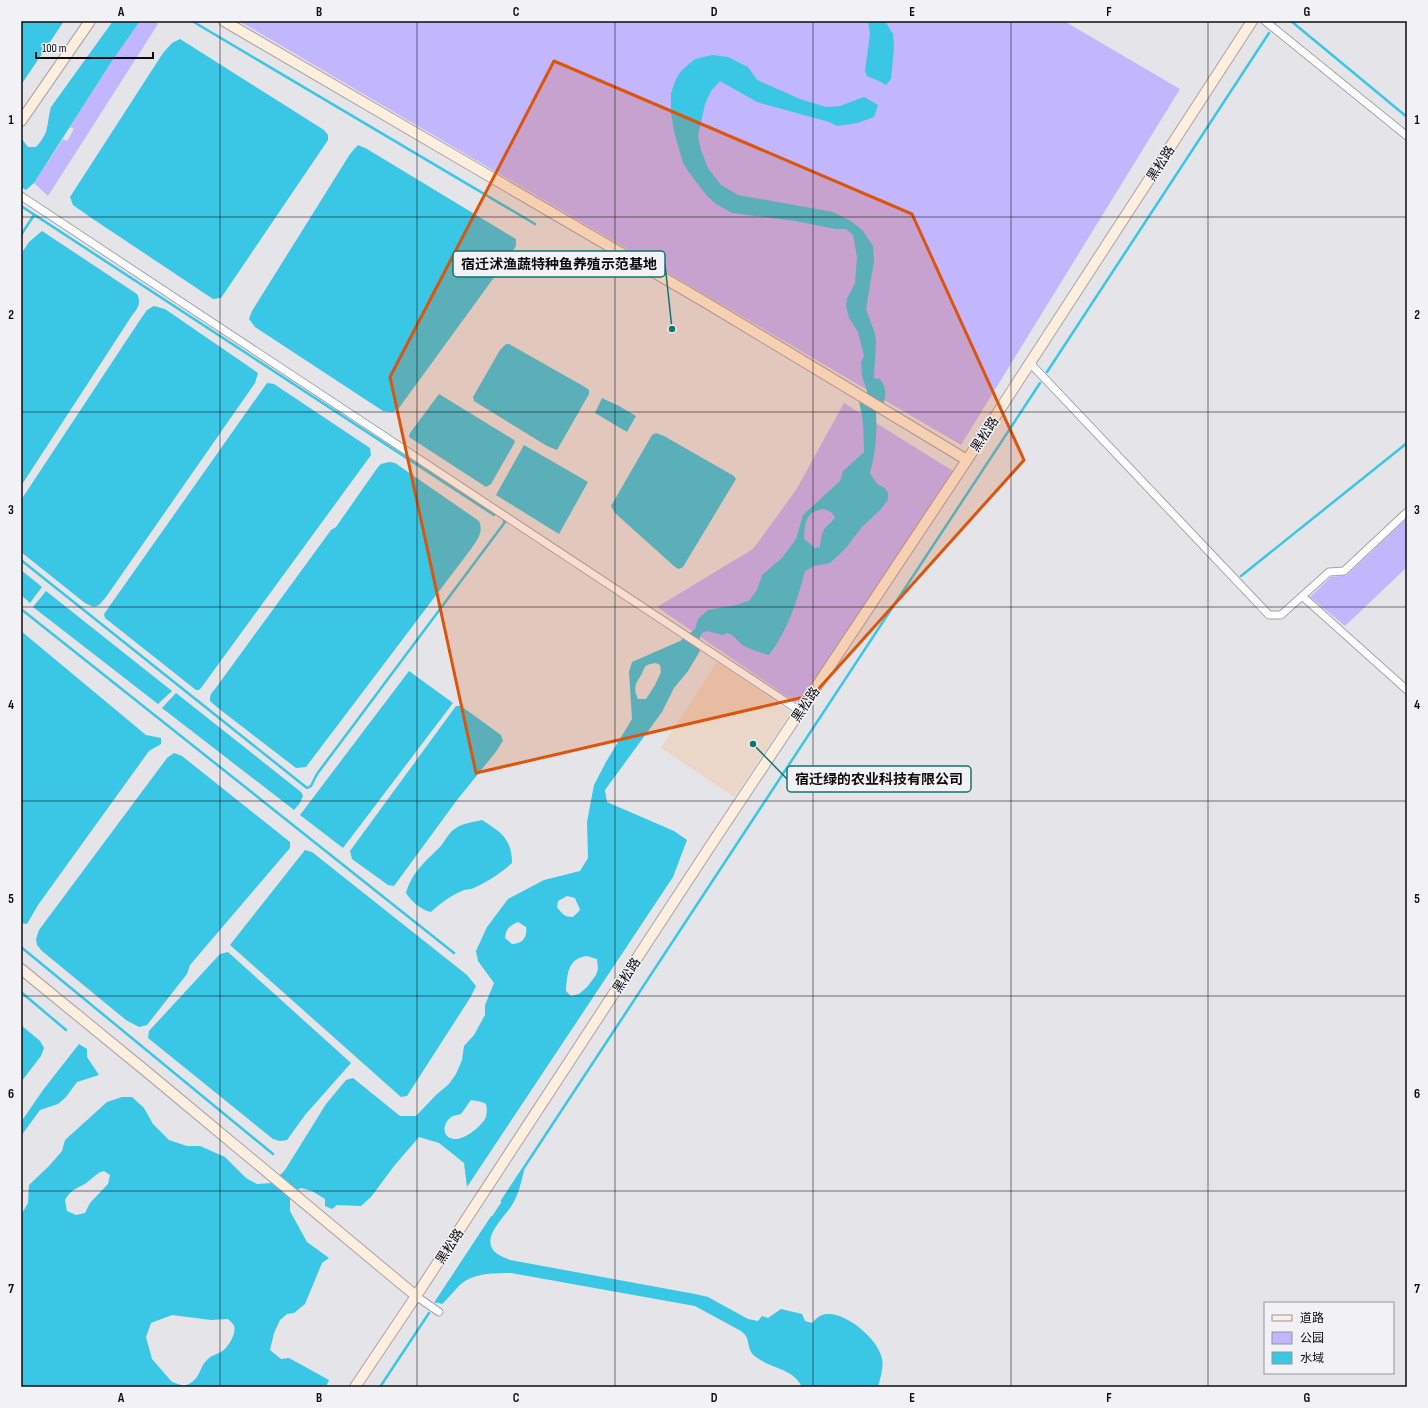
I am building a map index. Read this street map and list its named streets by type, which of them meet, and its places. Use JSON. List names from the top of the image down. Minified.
{"streets":{"street":["黑松路"]},"places":["宿迁沭渔蔬特种鱼养殖示范基地","宿迁绿的农业科技有限公司"],"legend":["道路","公园","水域"],"scale_bar":"100 m","grid":{"columns":["A","B","C","D","E","F","G"],"rows":["1","2","3","4","5","6","7"]}}
